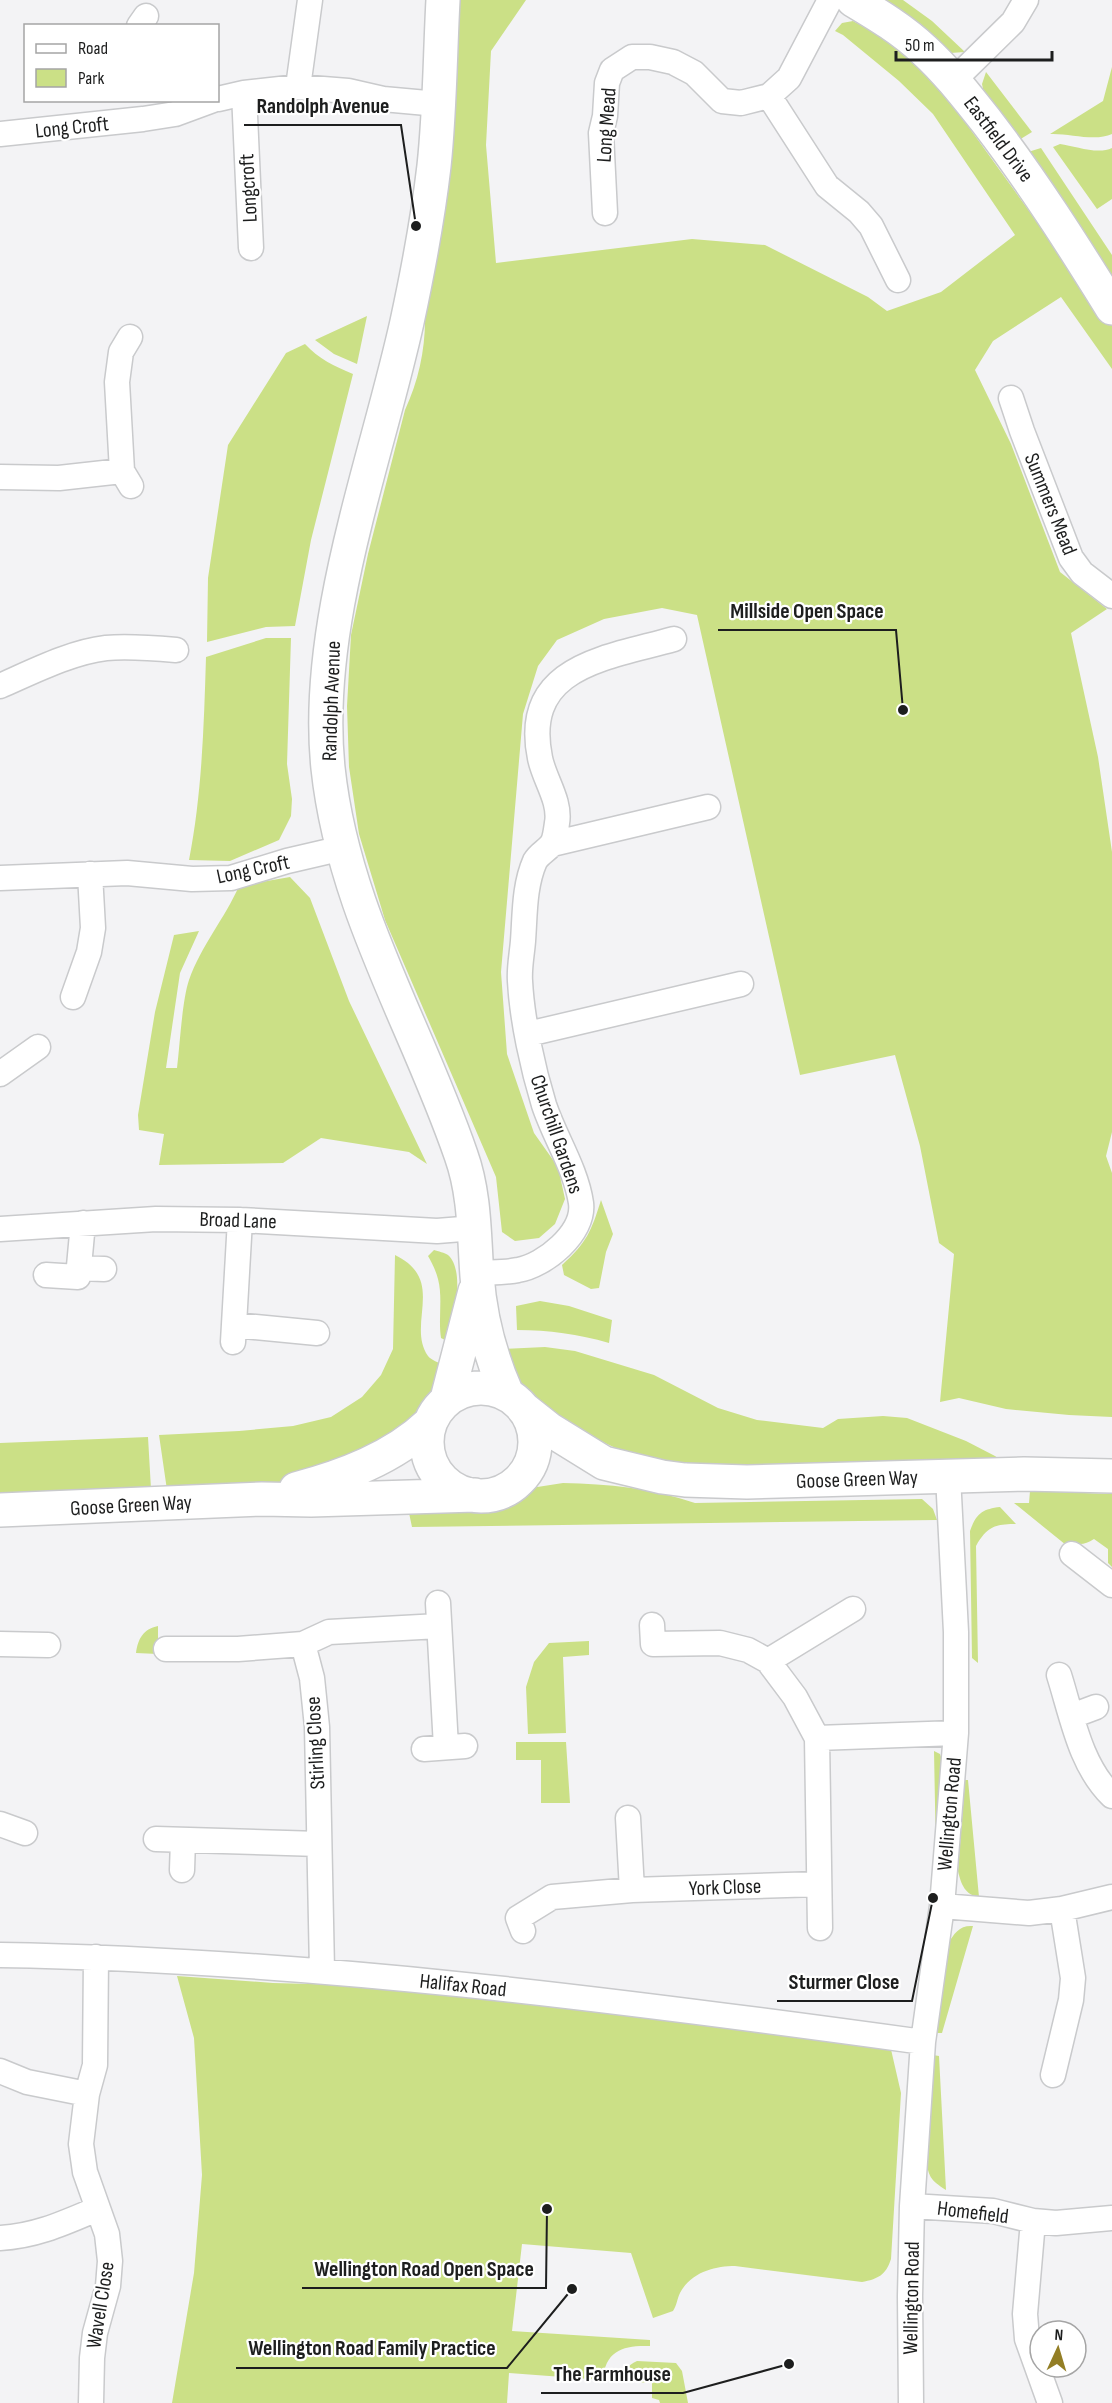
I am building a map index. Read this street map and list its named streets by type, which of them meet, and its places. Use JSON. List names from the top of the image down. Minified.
{"streets":{"street":["Long Mead","Long Croft","Eastfield Drive","Longcroft","Summers Mead","Randolph Avenue","Churchill Gardens","Broad Lane","Goose Green Way","Stirling Close","Wellington Road","York Close","Halifax Road","Homefield","Wavell Close"]},"crossings":[["Long Croft","Longcroft"],["Long Croft","Randolph Avenue"],["Randolph Avenue","Churchill Gardens"],["Randolph Avenue","Broad Lane"],["Randolph Avenue","Goose Green Way"],["Goose Green Way","Wellington Road"],["Stirling Close","Halifax Road"],["Wellington Road","Halifax Road"],["Wellington Road","Homefield"],["Halifax Road","Wavell Close"]],"places":["Randolph Avenue","Millside Open Space","Sturmer Close","Wellington Road Open Space","Wellington Road Family Practice","The Farmhouse"],"legend":["Road","Park"],"scale_bar":"50 m","north":"top"}
